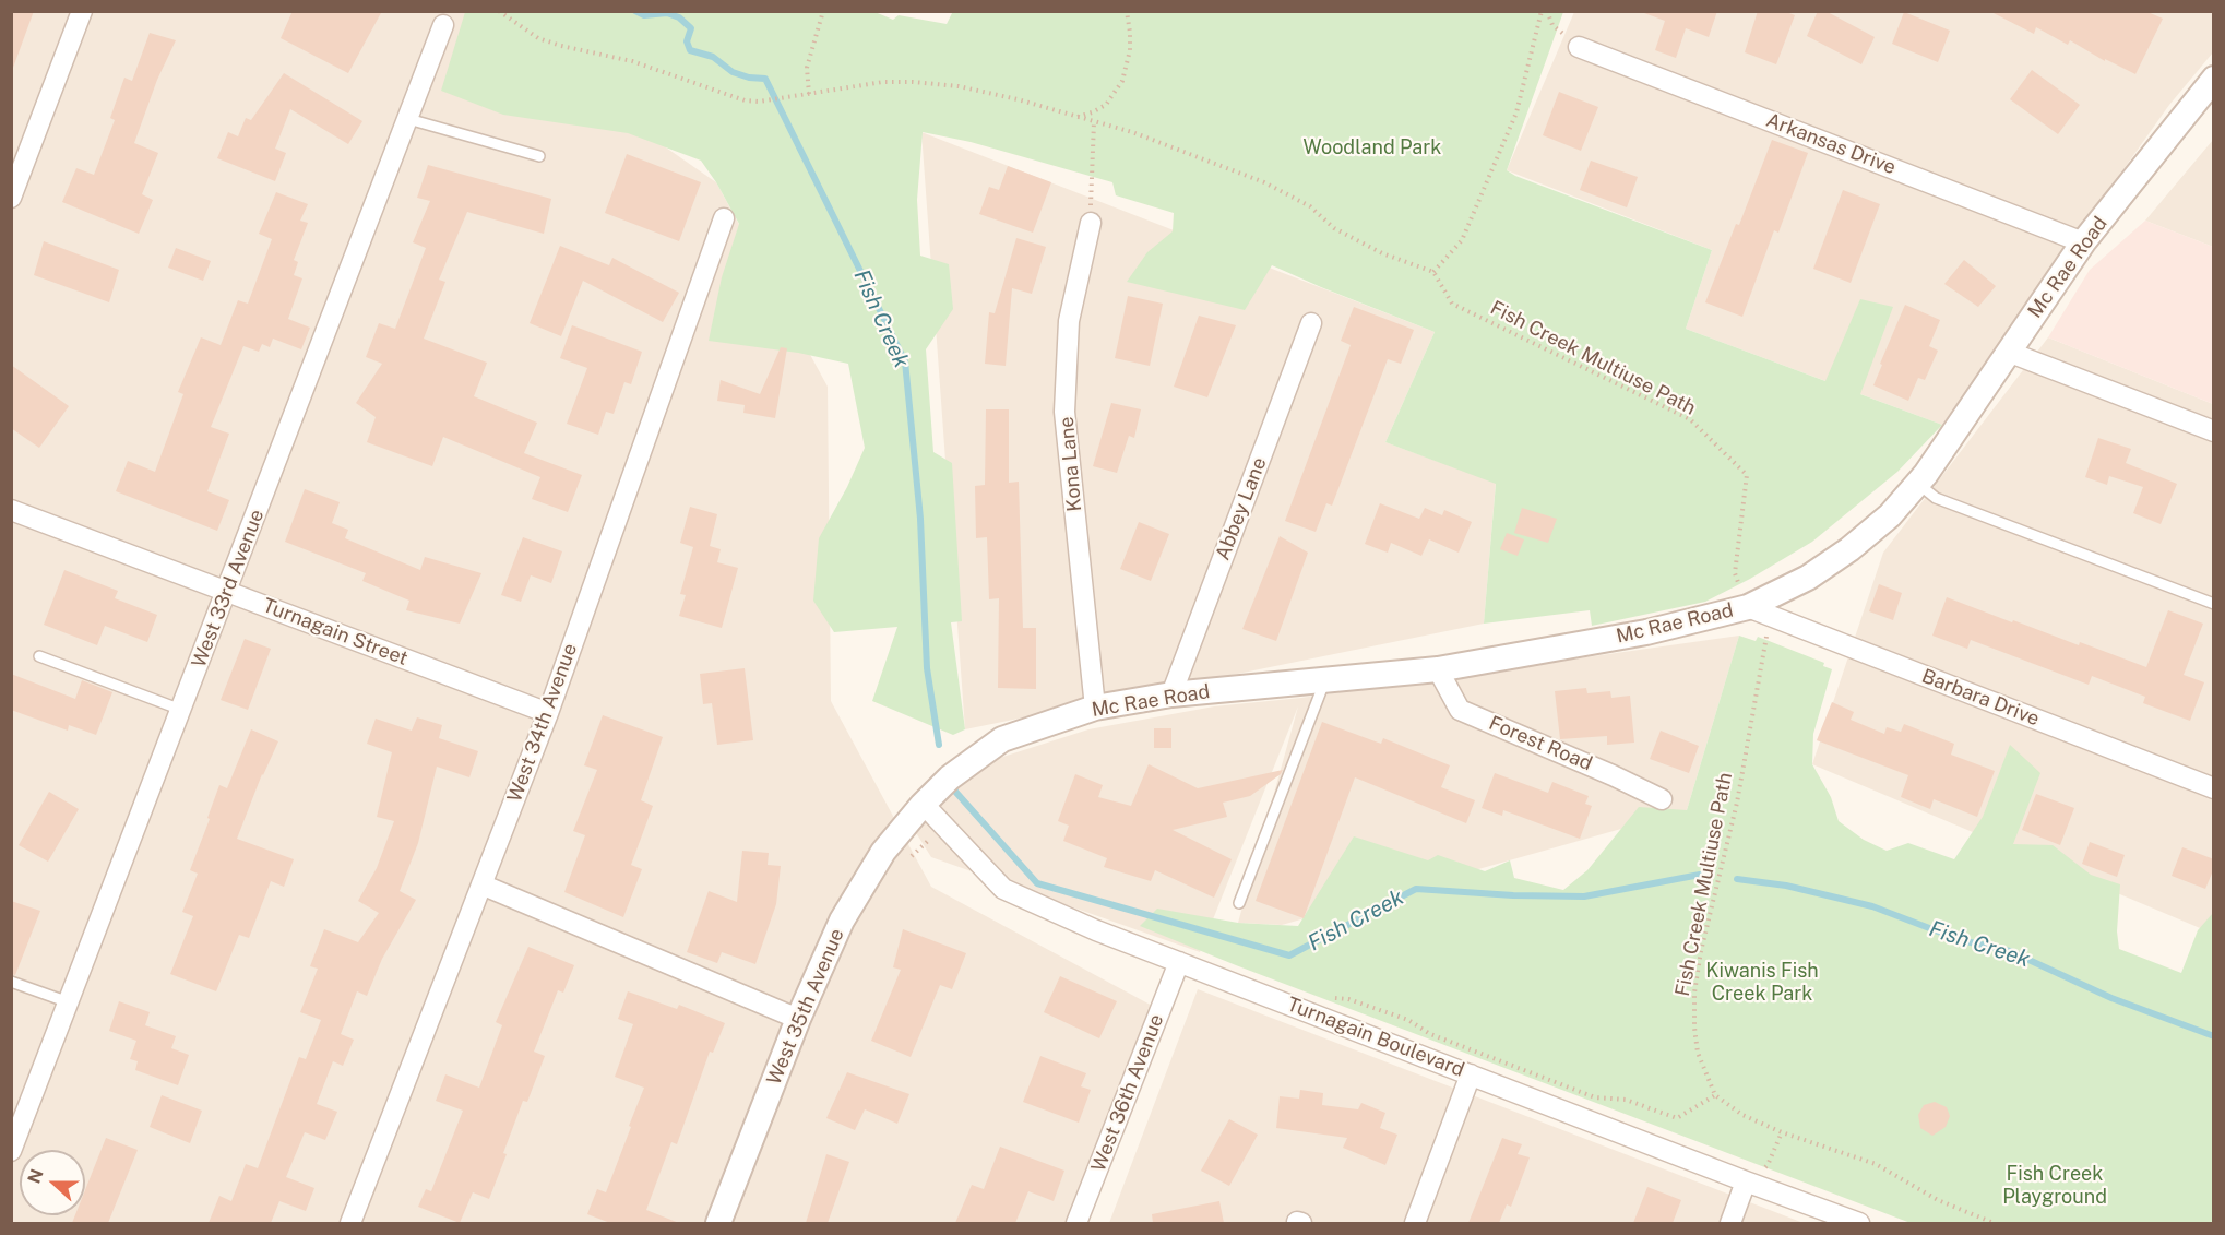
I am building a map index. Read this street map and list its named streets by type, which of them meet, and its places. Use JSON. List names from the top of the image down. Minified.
{"streets":{"street":["Arkansas Drive","Mc Rae Road","Kona Lane","Abbey Lane","West 33rd Avenue","Turnagain Street","Barbara Drive","West 34th Avenue","Forest Road","West 35th Avenue","Turnagain Boulevard","West 36th Avenue"],"path":["Fish Creek Multiuse Path"]},"crossings":[["Arkansas Drive","Mc Rae Road"],["Mc Rae Road","Fish Creek Multiuse Path"],["Mc Rae Road","Kona Lane"],["Mc Rae Road","Abbey Lane"],["Mc Rae Road","Barbara Drive"],["Mc Rae Road","Forest Road"],["Mc Rae Road","West 35th Avenue"],["Mc Rae Road","Turnagain Boulevard"],["Fish Creek Multiuse Path","Barbara Drive"],["West 33rd Avenue","Turnagain Street"],["Turnagain Street","West 34th Avenue"],["West 35th Avenue","Turnagain Boulevard"],["Turnagain Boulevard","West 36th Avenue"]],"water":["Fish Creek"],"parks":["Woodland Park","Kiwanis Fish Creek Park","Fish Creek Playground"],"north":"left"}
